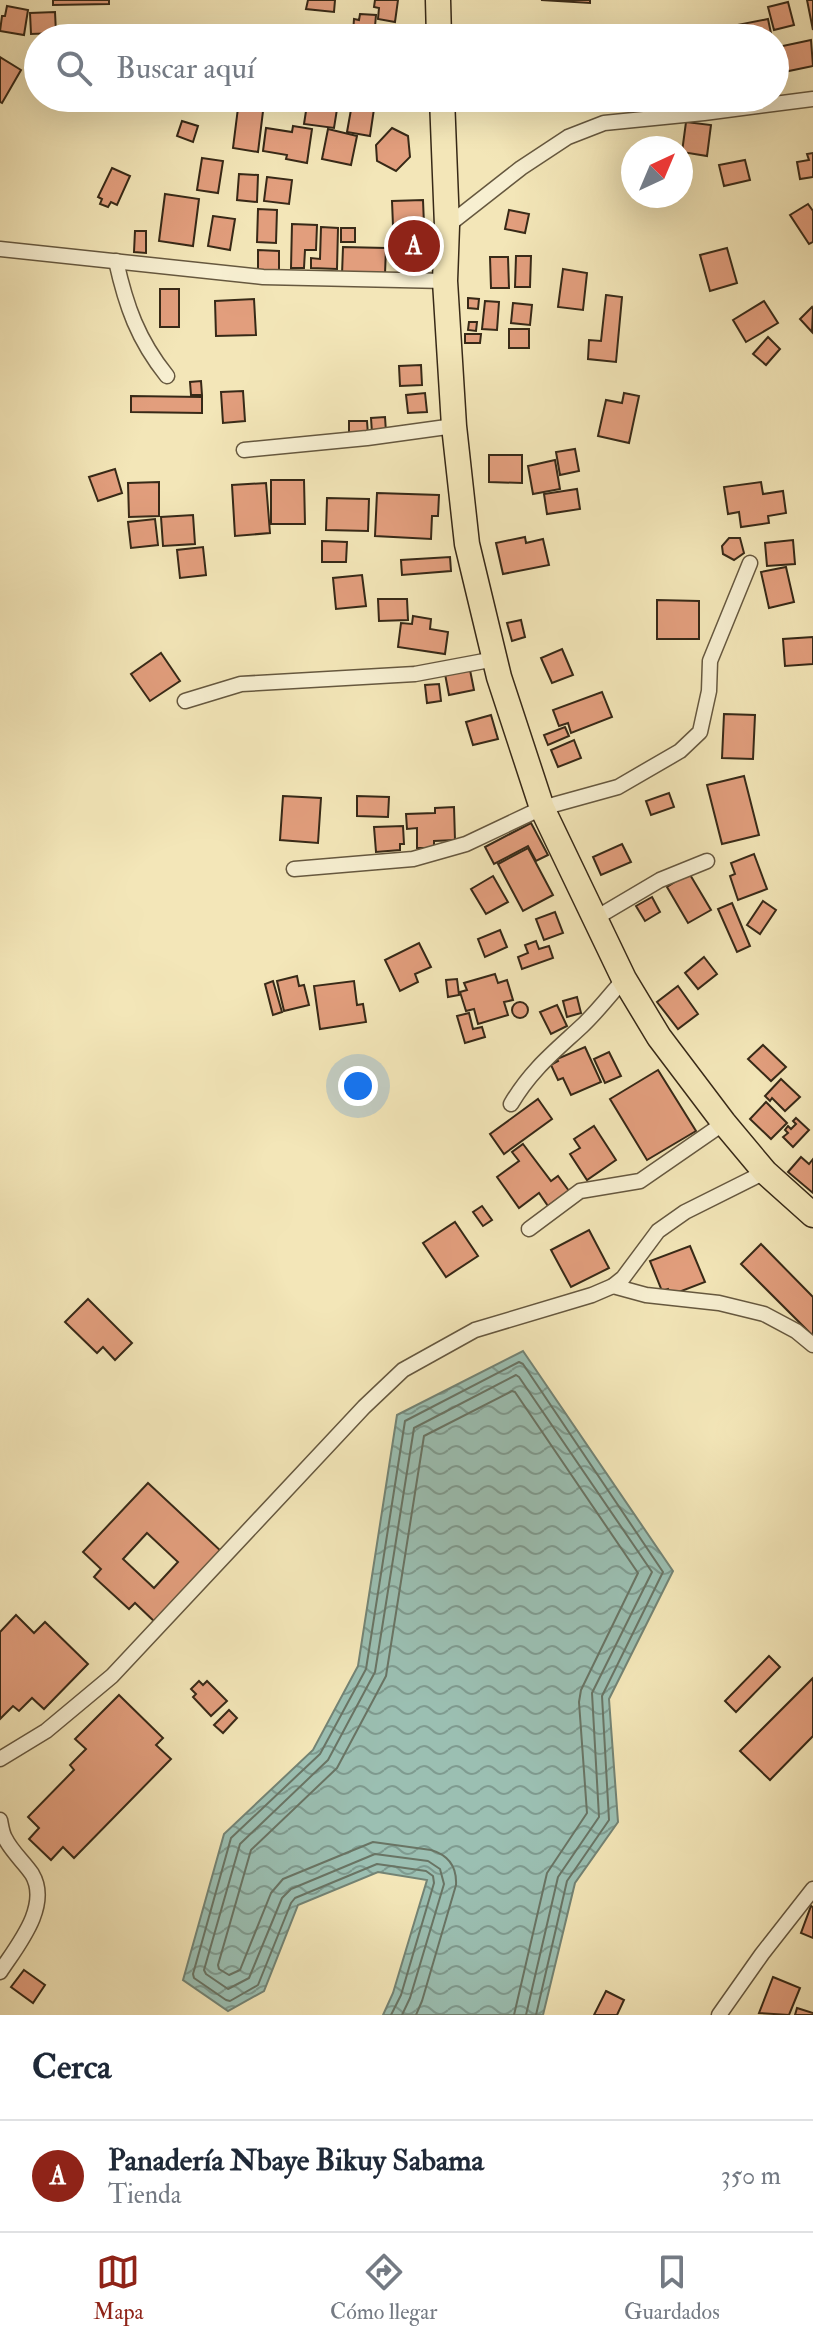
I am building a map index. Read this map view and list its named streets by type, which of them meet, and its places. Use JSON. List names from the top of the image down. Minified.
{"north":"top right","page":{"search":"Buscar aquí","pins":"A","heading":"Cerca","list":[{"mark":"A","name":"Panadería Nbaye Bikuy Sabama","note":"Tienda","value":"350 m"}],"nav":["Mapa","Cómo llegar","Guardados"]}}
